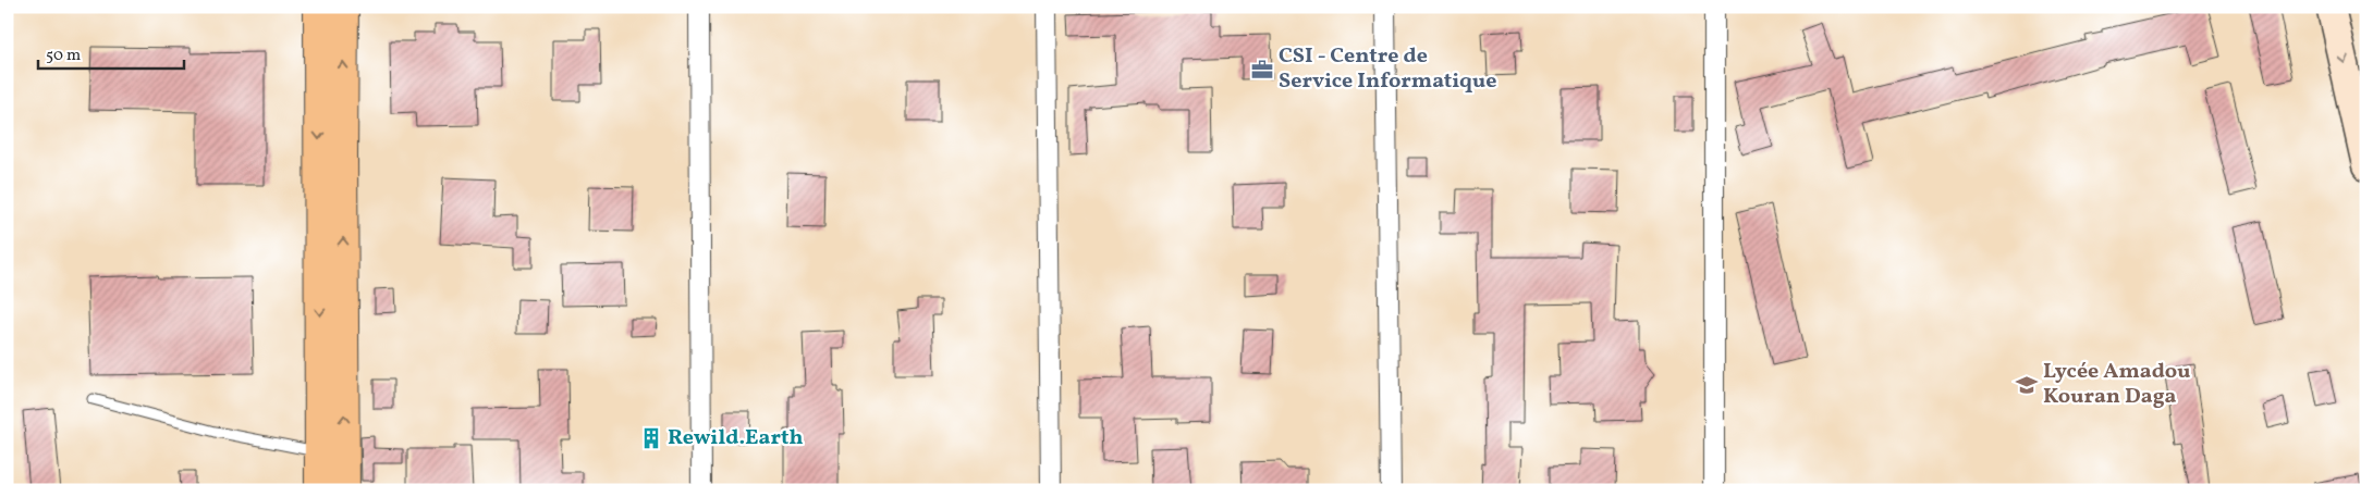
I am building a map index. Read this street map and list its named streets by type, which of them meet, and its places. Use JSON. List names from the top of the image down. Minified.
{"places":{"office":["CSI - Centre de Service Informatique"],"school or university":["Lycée Amadou Kouran Daga"],"building":["Rewild.Earth"]},"scale_bar":"50 m"}
